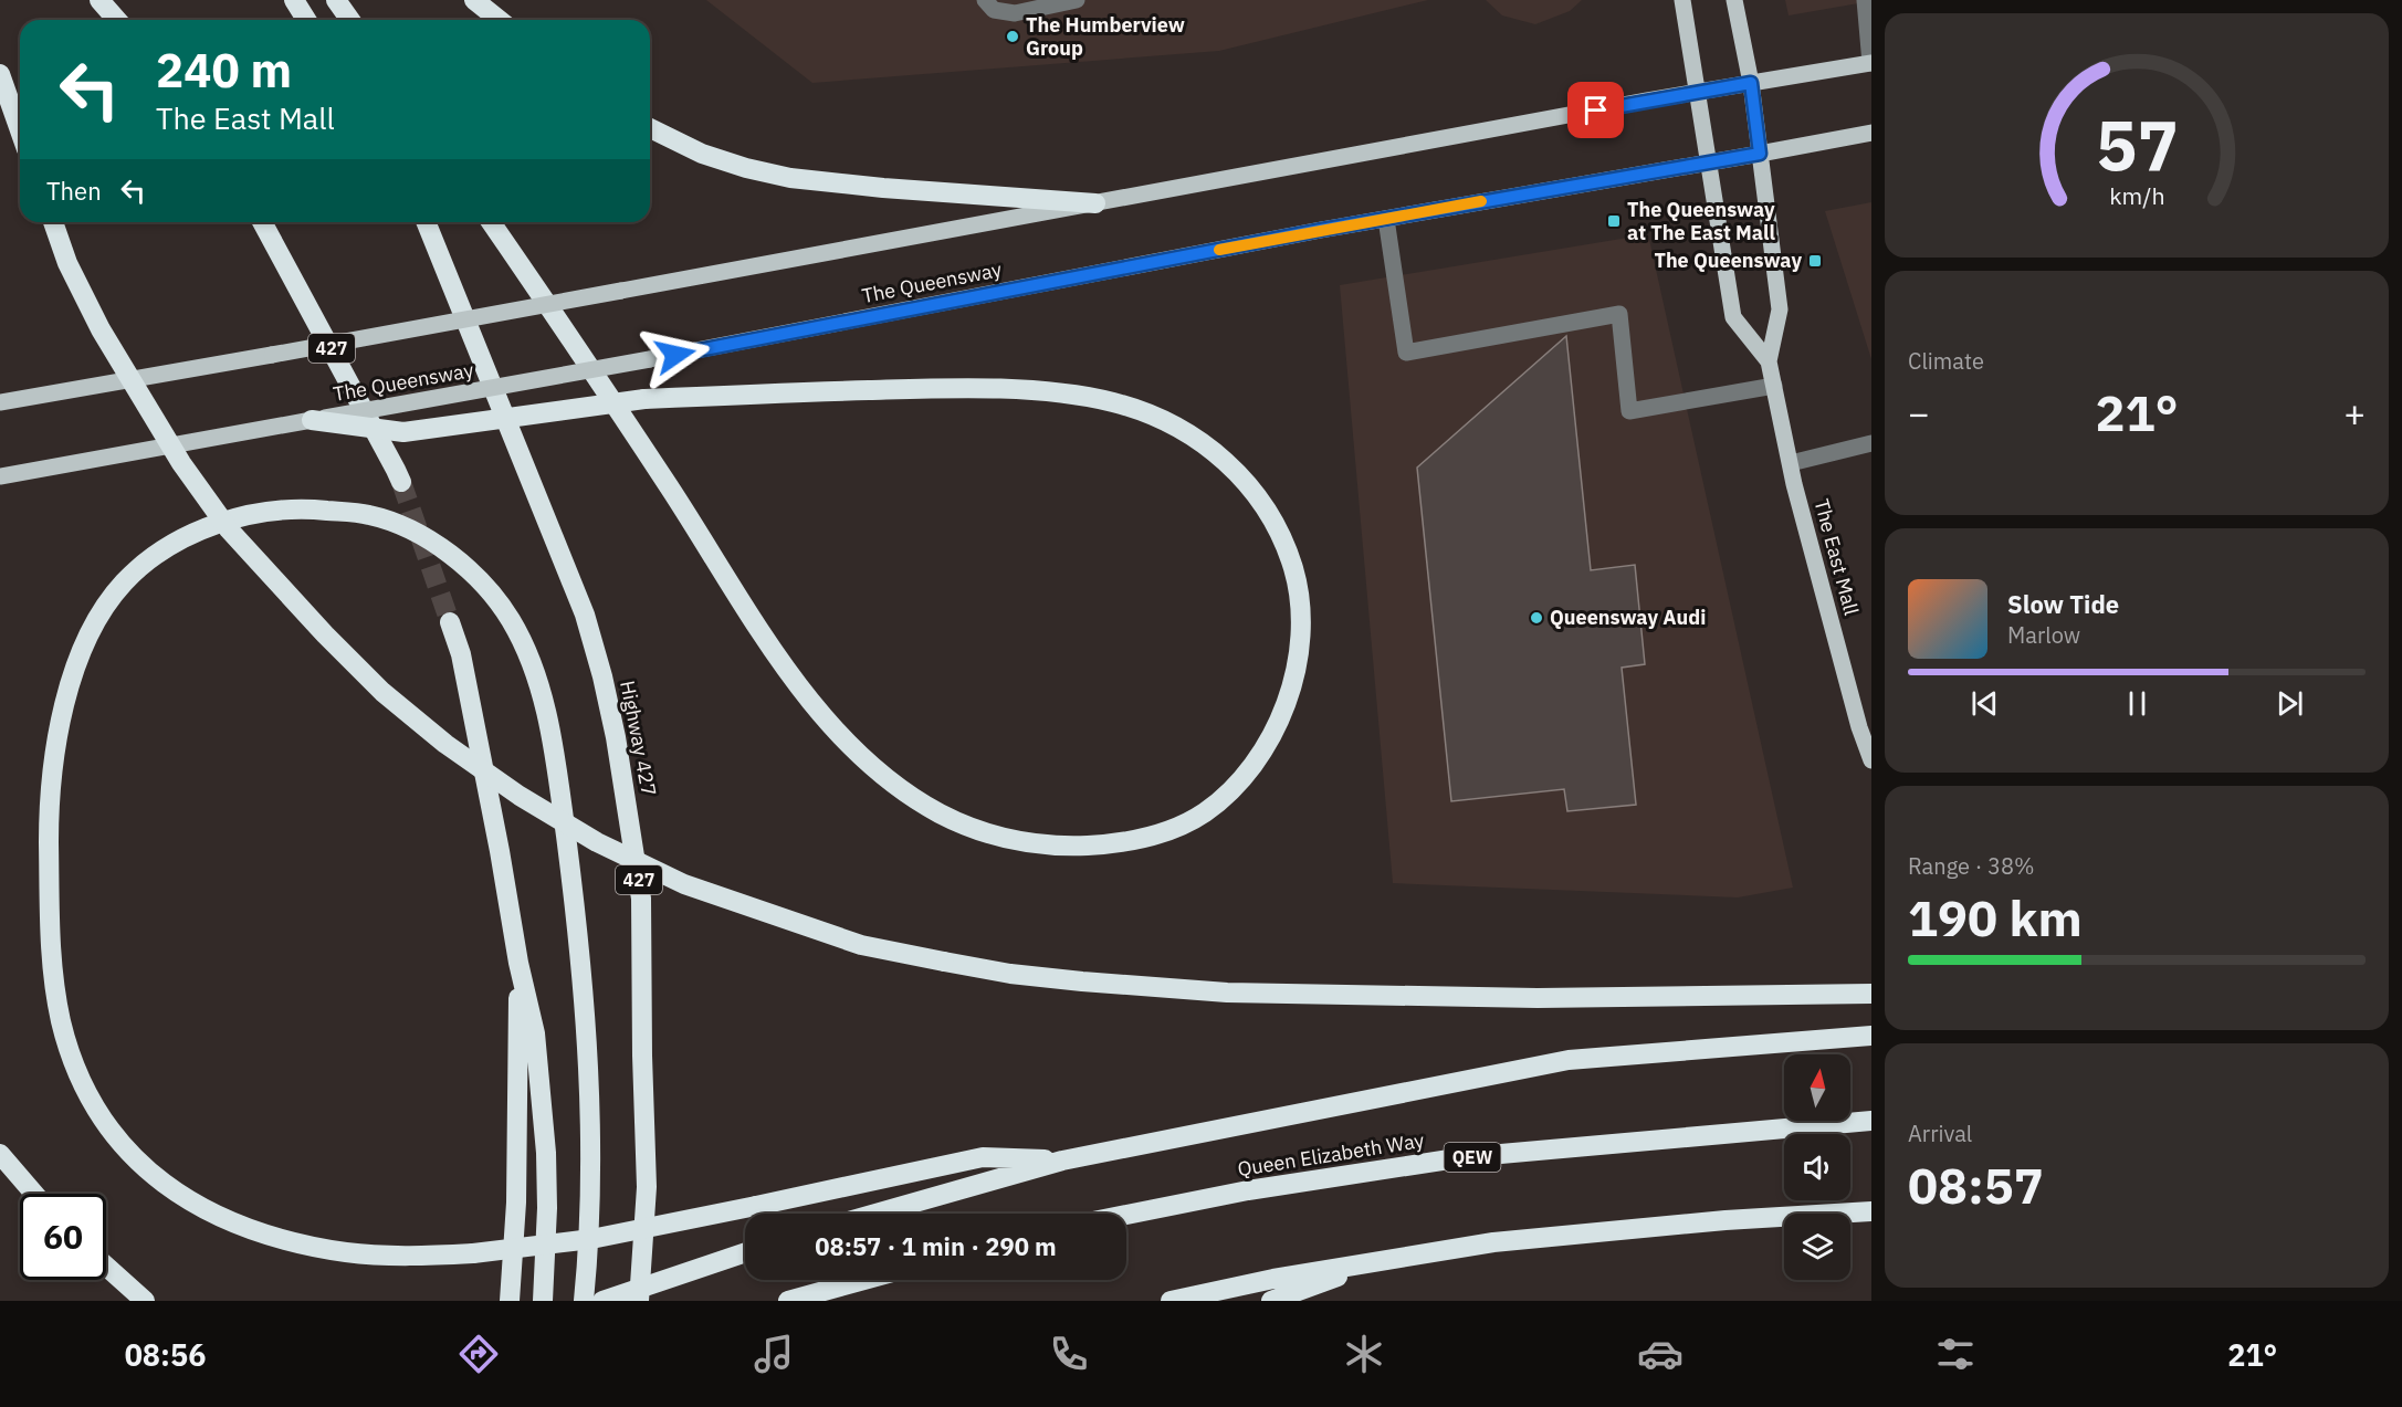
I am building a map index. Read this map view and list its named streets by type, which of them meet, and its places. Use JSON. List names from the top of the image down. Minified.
{"streets":{"highway":["427","Highway 427","Queen Elizabeth Way","QEW"],"main road":["The Queensway","The East Mall"]},"crossings":[["The Queensway","The East Mall"]],"places":{"other":["The Humberview Group","Queensway Audi"],"transit":["The Queensway at The East Mall","The Queensway"]},"north":"top","page":{"turn":["240 m","The East Mall"],"then":"Then","tile":["Climate",["Range · 38%","190 km"],["Arrival","08:57"]],"heat":["−","21°","+"],"song":["Slow Tide","Marlow"],"limit":"60","trip":"08:57 · 1 min · 290 m","tabs":["08:56","21°"],"gauge":["57","km/h"]}}
